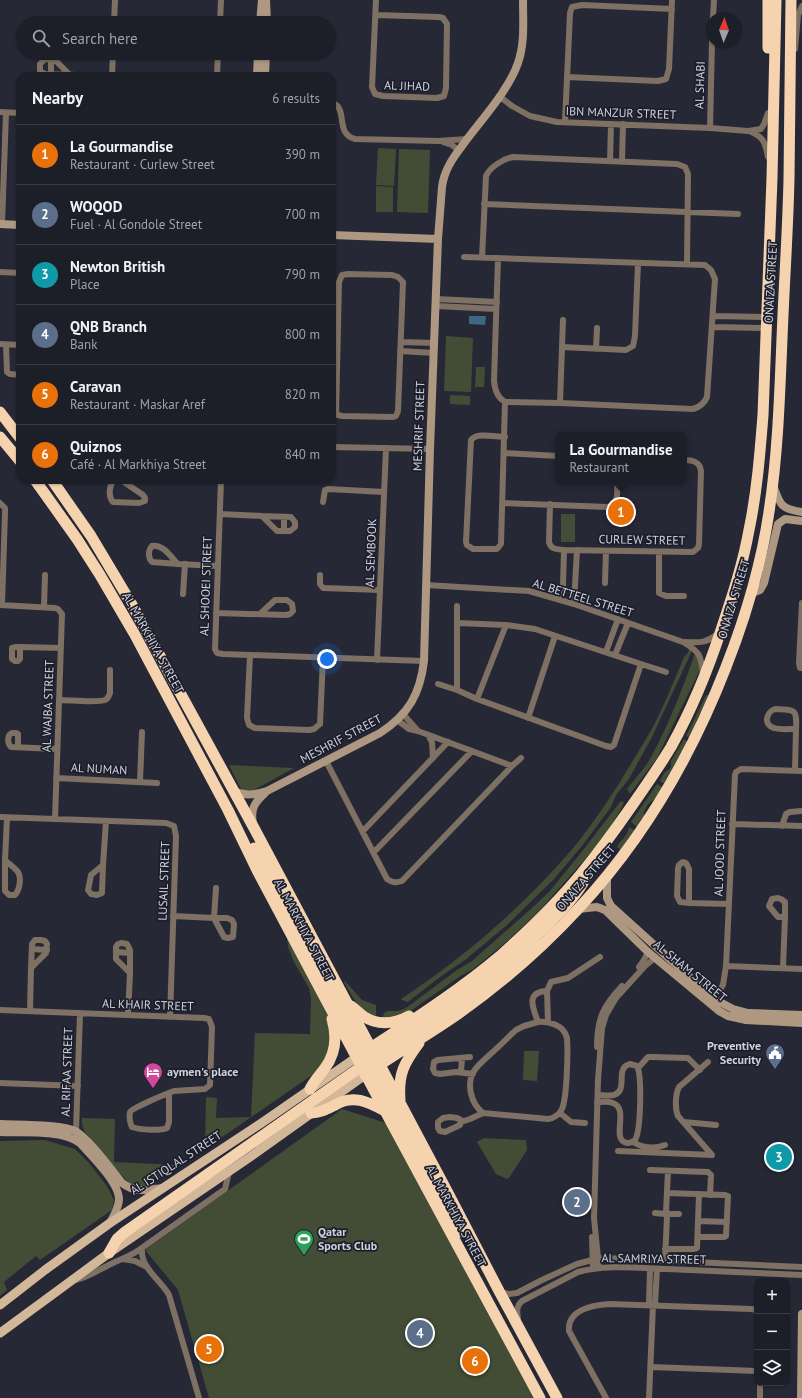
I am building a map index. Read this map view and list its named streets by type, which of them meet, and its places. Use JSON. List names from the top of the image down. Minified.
{"streets":{"highway":["ONAIZA STREET","AL MARKHIYA STREET"],"main road":["AL ISTIQLAL STREET"],"street":["AL SHABI","AL JIHAD","IBN MANZUR STREET","MESHRIF STREET","CURLEW STREET","AL SEMBOOK","AL SHOOEI STREET","AL BETTEEL STREET","AL WAJBA STREET","AL NUMAN","AL JOOD STREET","LUSAIL STREET","AL SHAM STREET","AL KHAIR STREET","AL RIFAA STREET","AL SAMRIYA STREET"]},"crossings":[["AL SHABI","IBN MANZUR STREET"],["IBN MANZUR STREET","MESHRIF STREET"],["ONAIZA STREET","AL BETTEEL STREET"],["ONAIZA STREET","AL MARKHIYA STREET"],["ONAIZA STREET","AL ISTIQLAL STREET"],["MESHRIF STREET","AL SHOOEI STREET"],["MESHRIF STREET","AL BETTEEL STREET"],["MESHRIF STREET","AL MARKHIYA STREET"],["AL SEMBOOK","AL SHOOEI STREET"],["AL MARKHIYA STREET","AL ISTIQLAL STREET"],["AL MARKHIYA STREET","AL SAMRIYA STREET"],["AL WAJBA STREET","AL NUMAN"],["AL WAJBA STREET","LUSAIL STREET"],["AL JOOD STREET","AL SHAM STREET"],["LUSAIL STREET","AL KHAIR STREET"],["AL KHAIR STREET","AL RIFAA STREET"]],"places":{"public building":["Preventive Security"],"hotel":["aymen's place"],"sports":["Qatar Sports Club"]},"north":"top","page":{"search":"Search here","heading":["Nearby","6 results"],"list":[{"mark":"1","name":"La Gourmandise","note":"Restaurant · Curlew Street","value":"390 m"},{"mark":"2","name":"WOQOD","note":"Fuel · Al Gondole Street","value":"700 m"},{"mark":"3","name":"Newton British","note":"Place","value":"790 m"},{"mark":"4","name":"QNB Branch","note":"Bank","value":"800 m"},{"mark":"5","name":"Caravan","note":"Restaurant · Maskar Aref","value":"820 m"},{"mark":"6","name":"Quiznos","note":"Café · Al Markhiya Street","value":"840 m"}],"popup":["La Gourmandise","Restaurant"],"pins":["1","3","2","4","5","6"],"map_buttons":["+","−"]}}
